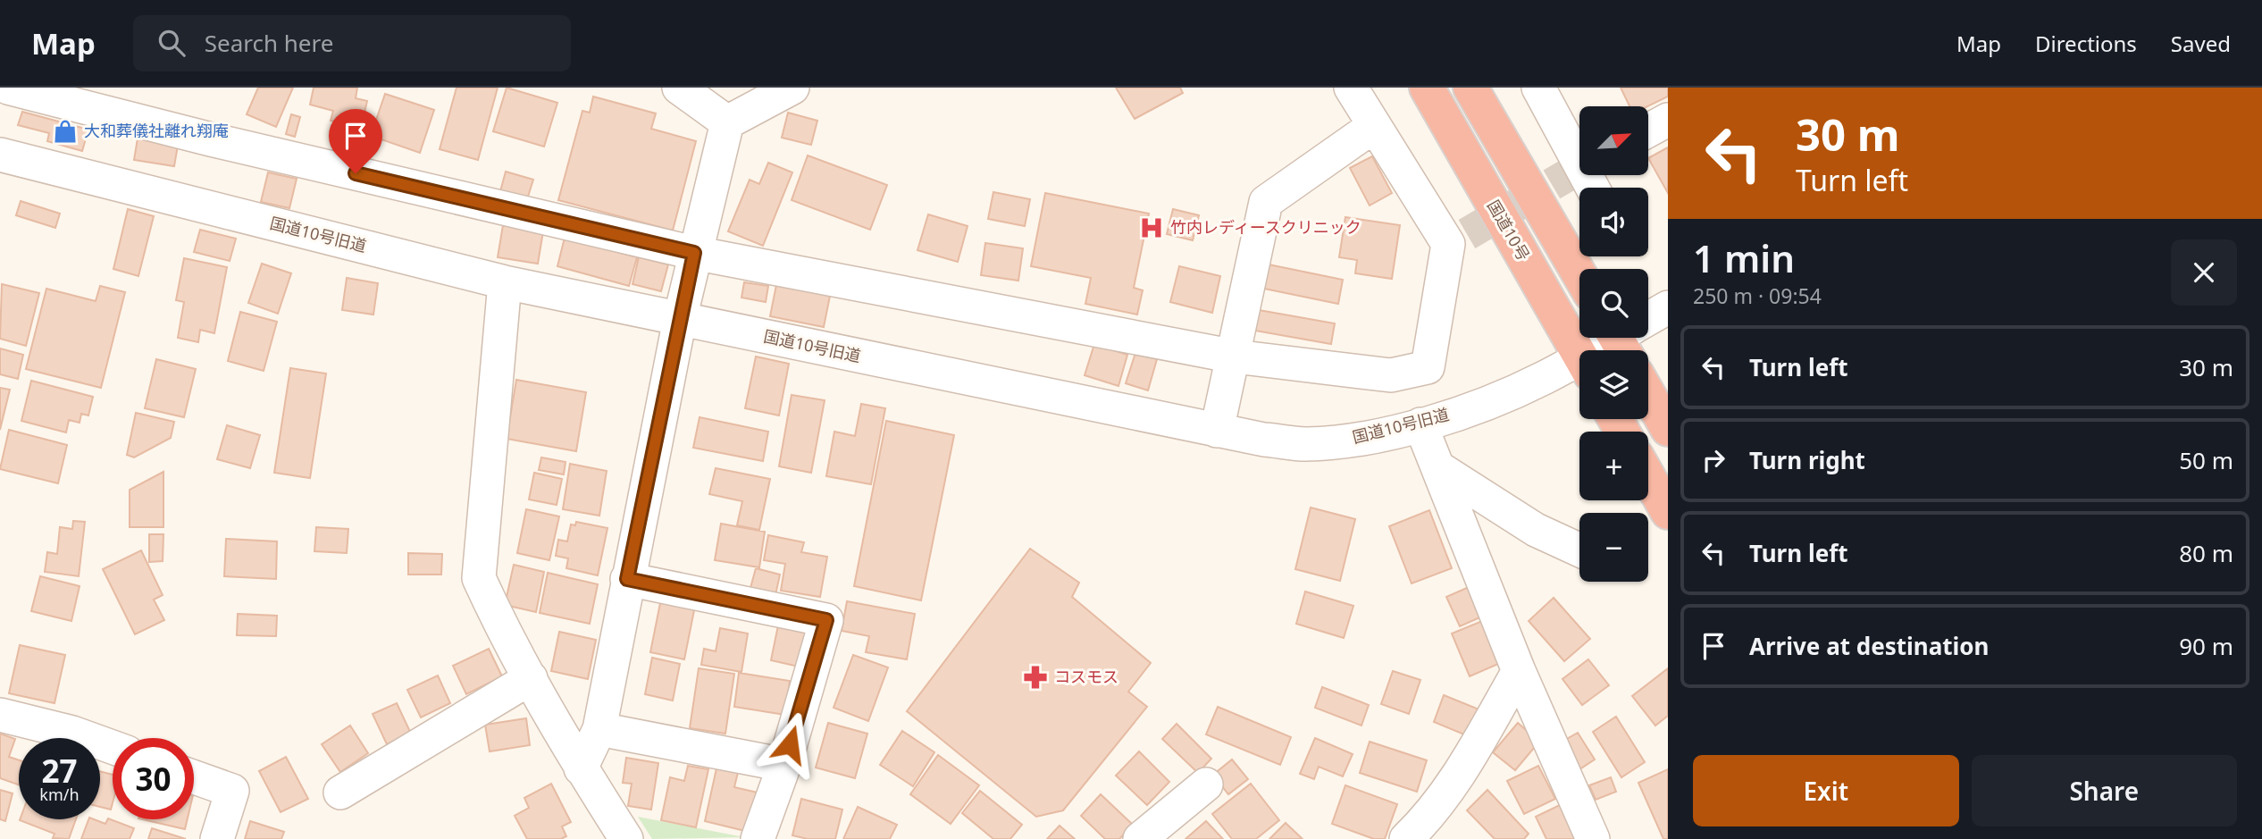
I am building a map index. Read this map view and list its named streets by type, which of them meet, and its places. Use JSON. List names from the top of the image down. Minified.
{"streets":{"highway":["国道10号"],"street":["国道10号旧道"]},"places":{"shop":["大和葬儀社離れ翔庵"],"hospital":["竹内レディースクリニック"],"pharmacy":["コスモス"]},"north":"top right","page":{"header":"Map","search":"Search here","nav":["Map","Directions","Saved"],"turn":["30 m","Turn left"],"map_buttons":["+","−"],"heading":["1 min","250 m · 09:54"],"list":[{"name":"Turn left","value":"30 m"},{"name":"Turn right","value":"50 m"},{"name":"Turn left","value":"80 m"},{"name":"Arrive at destination","value":"90 m"}],"speed":"27 km/h","limit":"30","buttons":["Exit","Share"]}}
